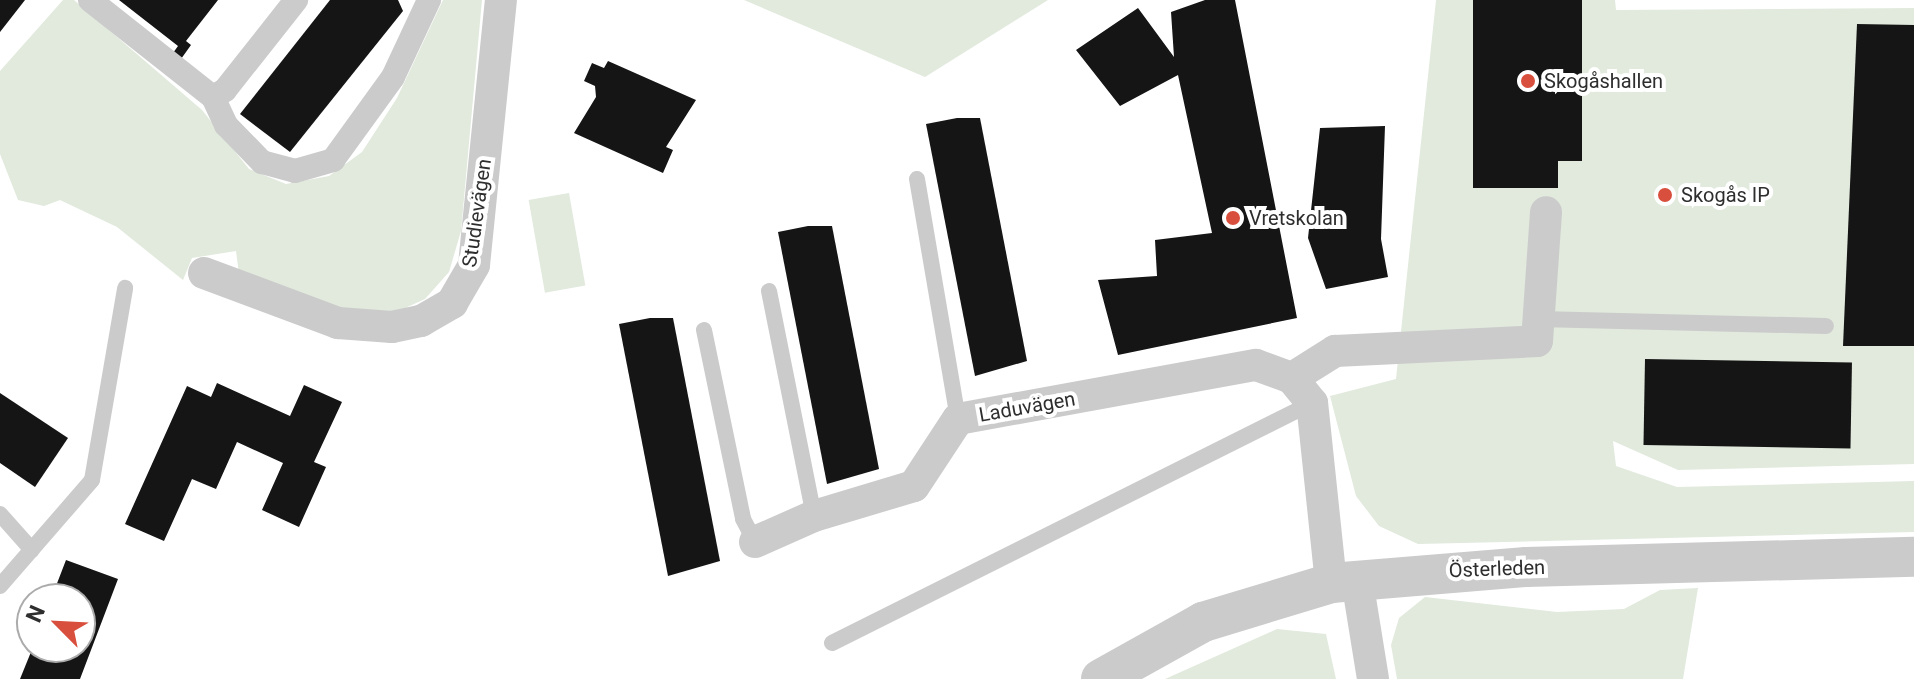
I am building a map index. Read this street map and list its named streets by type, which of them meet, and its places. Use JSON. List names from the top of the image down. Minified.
{"streets":{"street":["Studievägen","Laduvägen","Österleden"]},"places":["Skogåshallen","Skogås IP","Vretskolan"],"north":"top left"}
